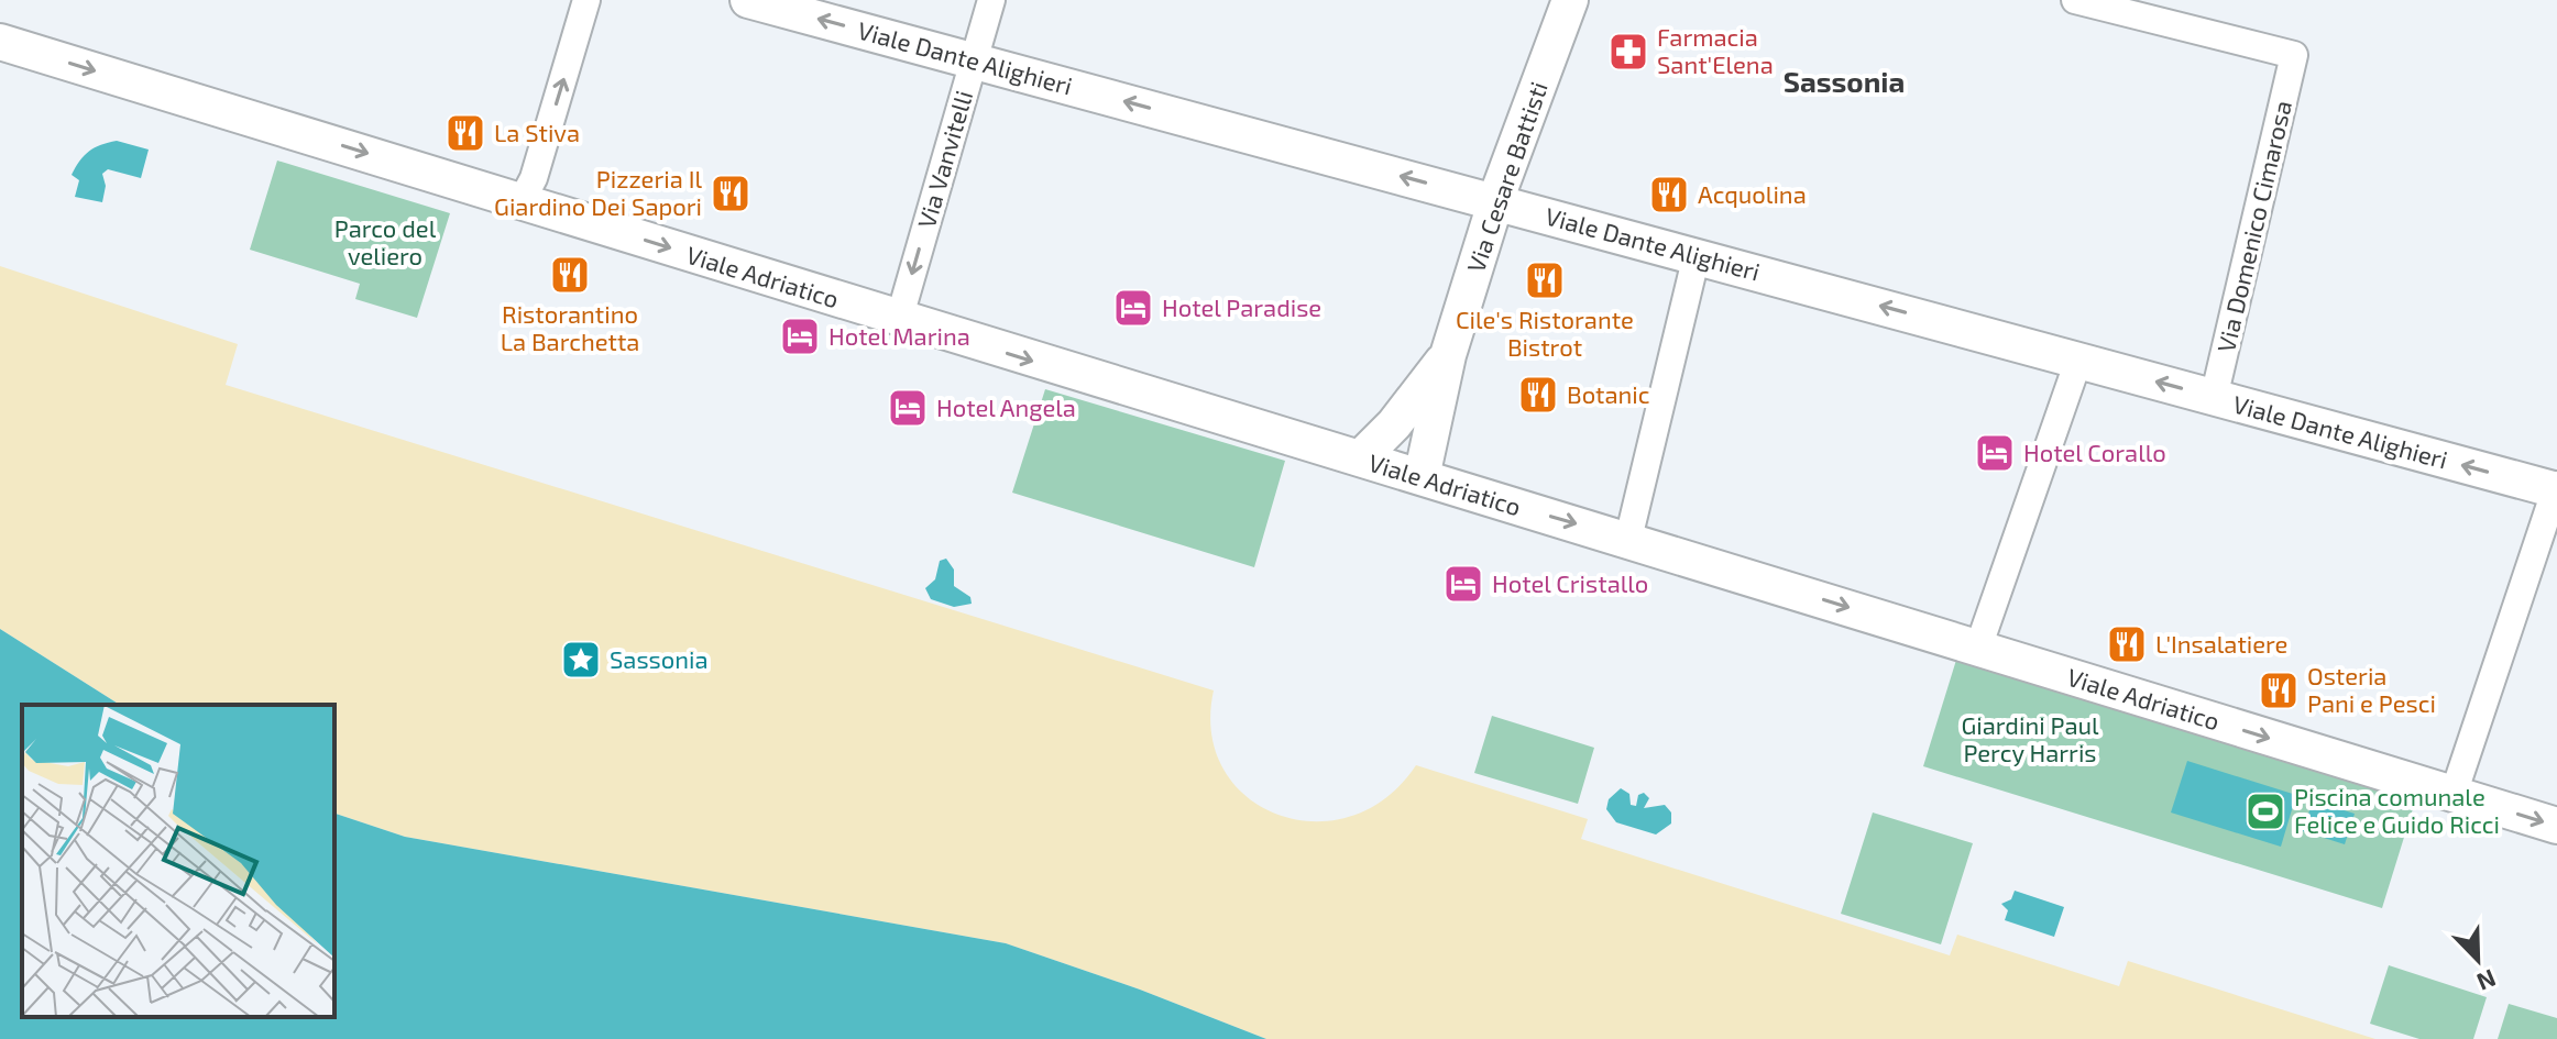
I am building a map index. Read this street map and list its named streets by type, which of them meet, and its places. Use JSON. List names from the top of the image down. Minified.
{"streets":{"street":["Viale Dante Alighieri","Via Vanvitelli","Via Cesare Battisti","Via Domenico Cimarosa","Viale Adriatico"]},"crossings":[["Viale Dante Alighieri","Via Vanvitelli"],["Viale Dante Alighieri","Via Cesare Battisti"],["Viale Dante Alighieri","Via Domenico Cimarosa"],["Via Vanvitelli","Viale Adriatico"],["Via Cesare Battisti","Viale Adriatico"]],"one_way":["Viale Dante Alighieri","Via Vanvitelli","Viale Adriatico"],"districts":["Sassonia"],"parks":["Parco del veliero","Giardini Paul Percy Harris"],"places":{"pharmacy":["Farmacia Sant'Elena"],"restaurant":["La Stiva","Pizzeria Il Giardino Dei Sapori","Acquolina","Ristorantino La Barchetta","Cile's Ristorante Bistrot","Botanic","L'Insalatiere","Osteria Pani e Pesci"],"hotel":["Hotel Paradise","Hotel Marina","Hotel Angela","Hotel Corallo","Hotel Cristallo"],"place":["Sassonia"],"sports":["Piscina comunale Felice e Guido Ricci"]},"north":"bottom right"}
